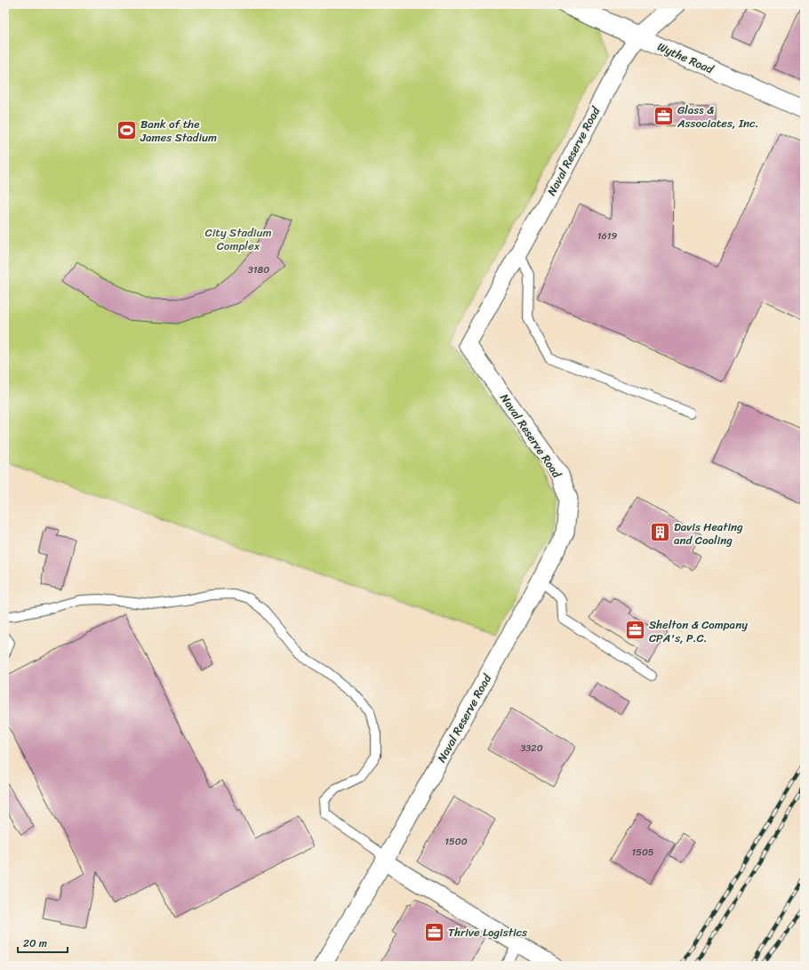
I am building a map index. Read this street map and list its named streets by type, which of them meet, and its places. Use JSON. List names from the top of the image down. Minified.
{"streets":{"street":["Wythe Road","Naval Reserve Road"]},"crossings":[["Wythe Road","Naval Reserve Road"]],"parks":["City Stadium Complex"],"places":{"office":["Glass & Associates, Inc.","Shelton & Company CPA's, P.C.","Thrive Logistics"],"sports":["Bank of the James Stadium"],"building":["Davis Heating and Cooling"]},"house_numbers":["1619","3180","3320","1500","1505"],"scale_bar":"20 m"}
